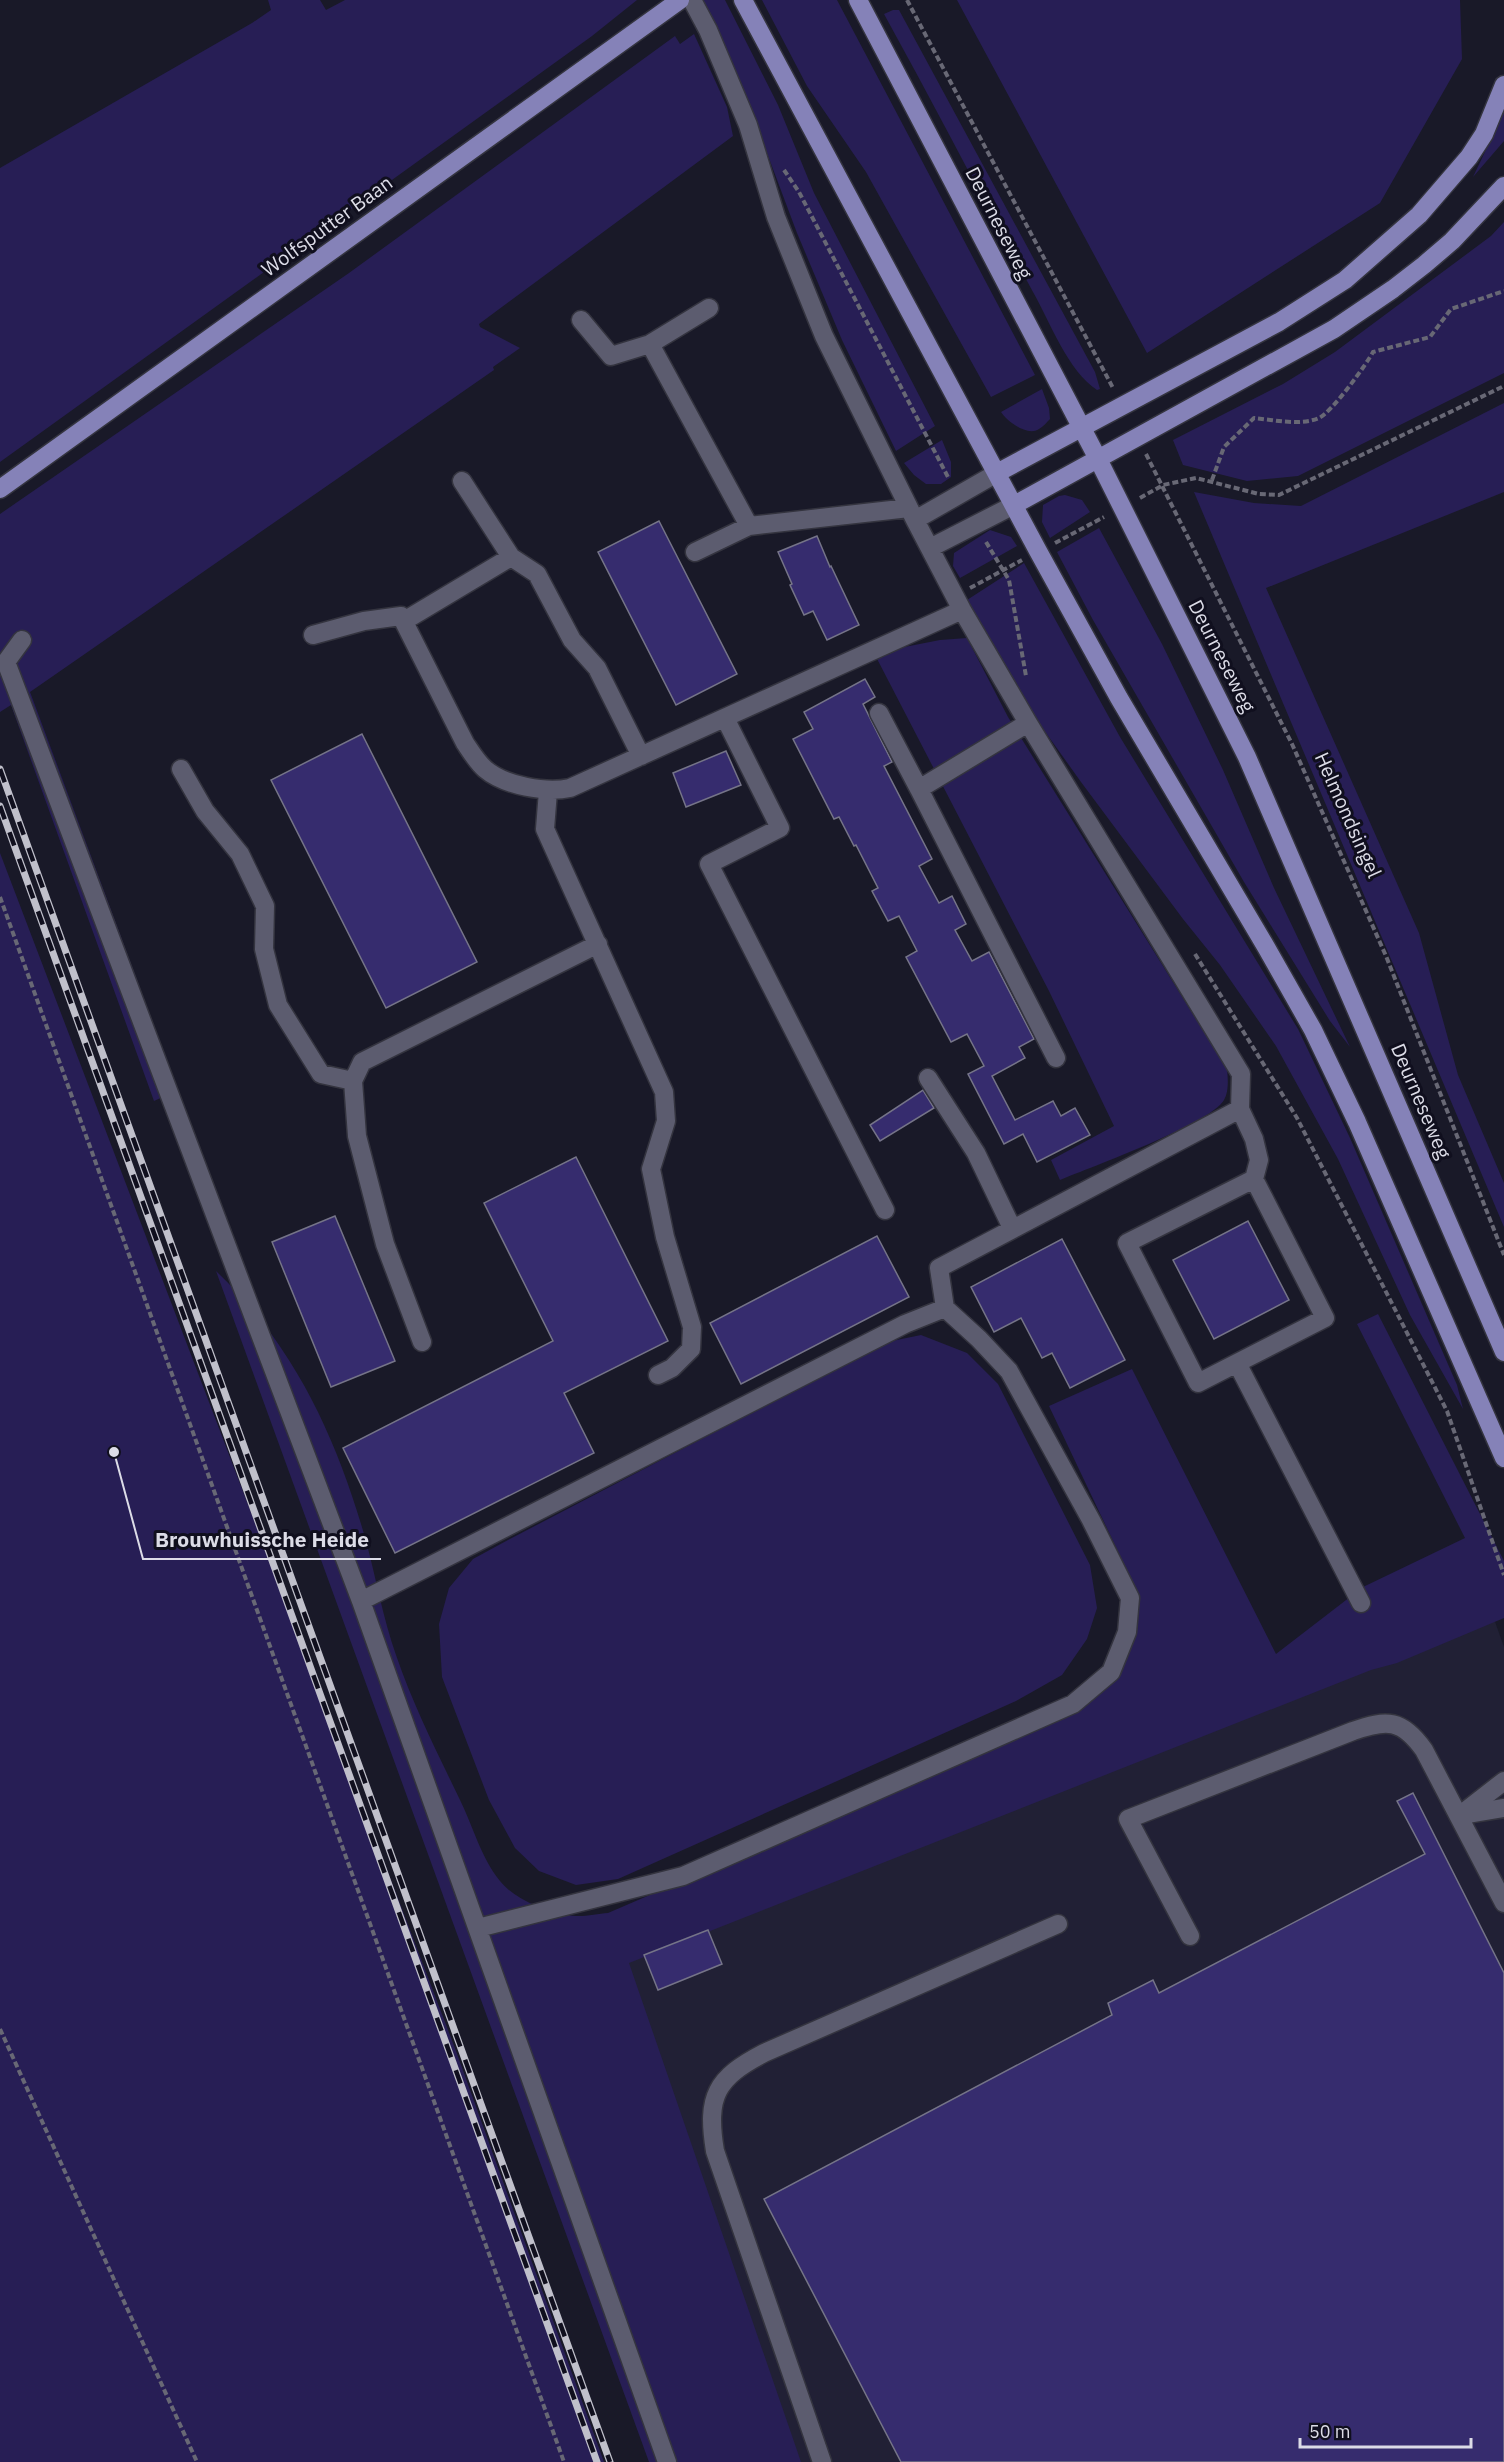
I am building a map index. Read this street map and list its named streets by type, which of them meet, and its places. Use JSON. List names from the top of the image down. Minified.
{"streets":{"main road":["Deurneseweg","Wolfsputter Baan"],"path":["Helmondsingel"]},"places":["Brouwhuissche Heide"],"scale_bar":"50 m"}
